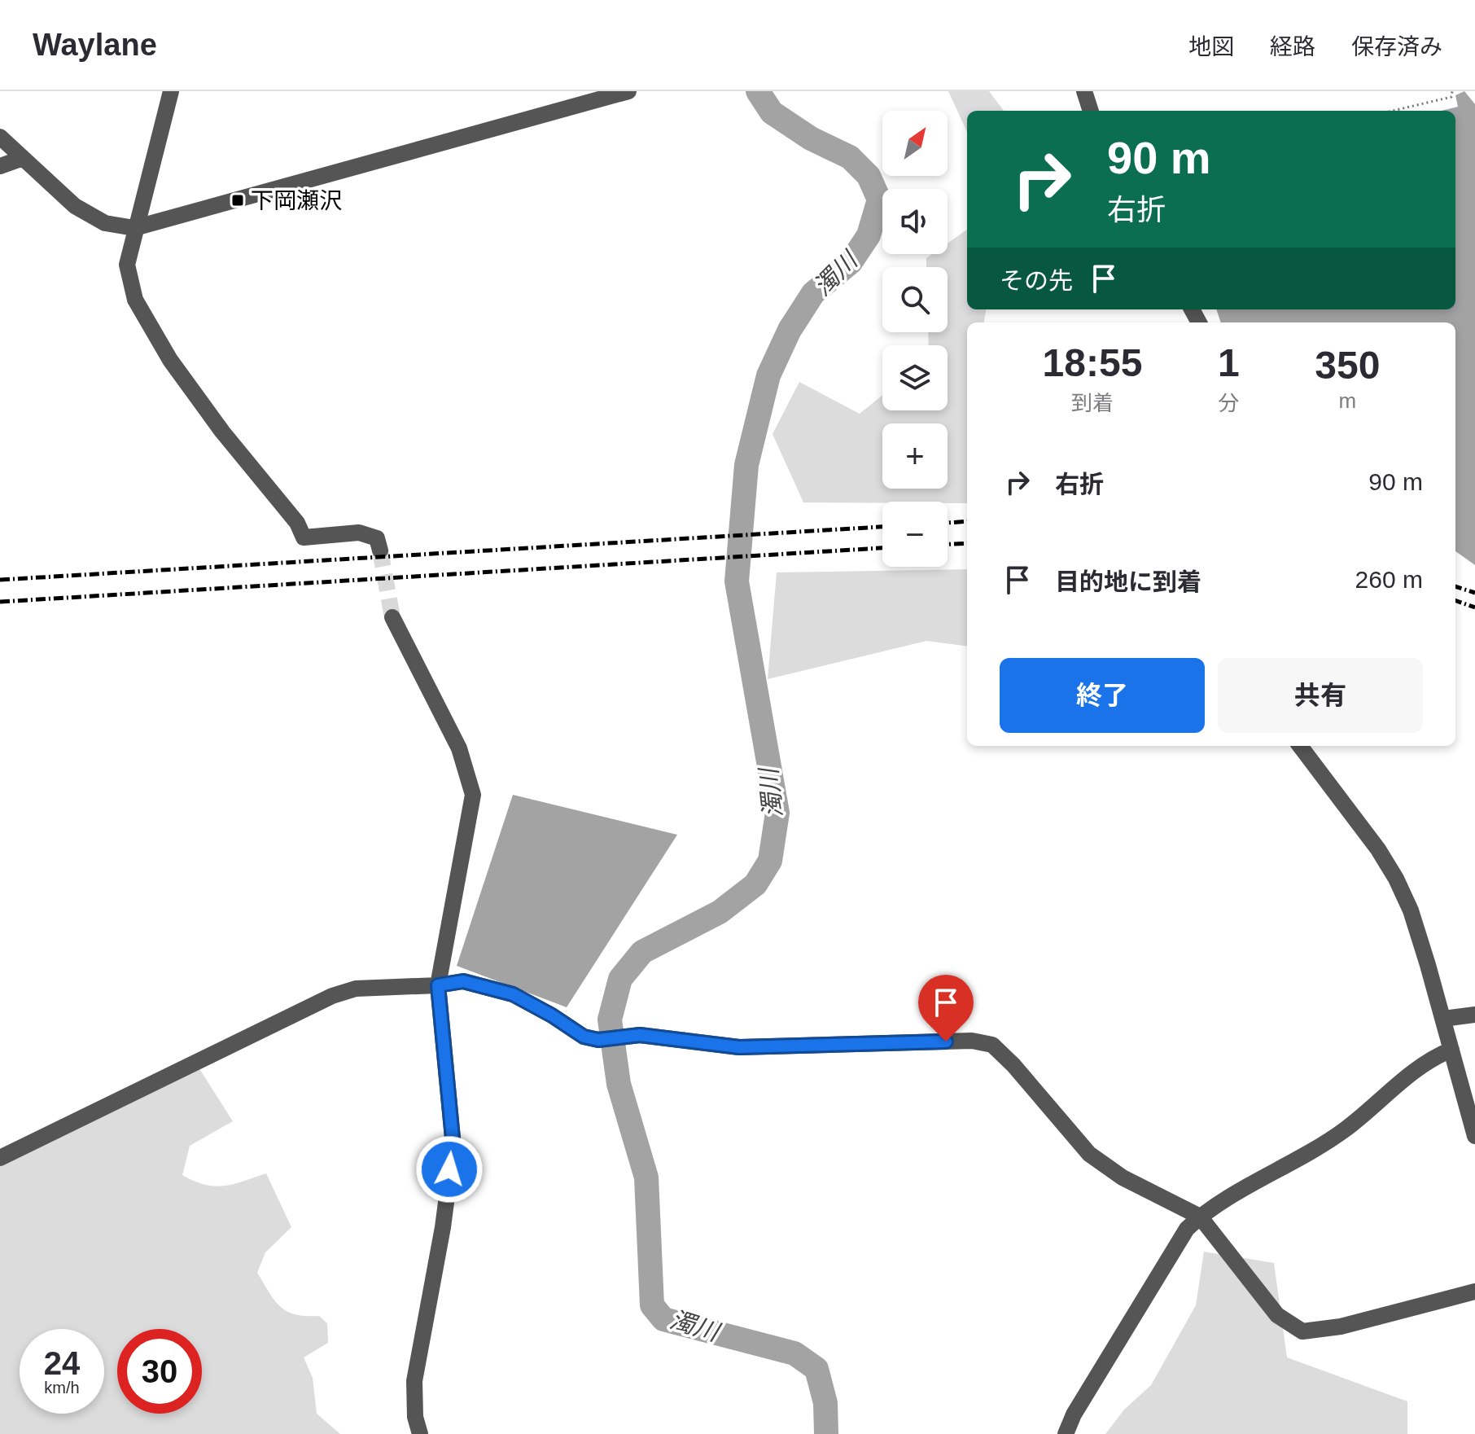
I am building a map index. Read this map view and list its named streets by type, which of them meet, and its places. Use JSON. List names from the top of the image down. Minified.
{"water":["濁川"],"places":{"transit":["下岡瀬沢"]},"north":"top right","page":{"header":"Waylane","nav":["地図","経路","保存済み"],"map_buttons":["+","−"],"turn":["90 m","右折"],"then":"その先","eta":["18:55","到着","1","分","350","m"],"list":[{"name":"右折","value":"90 m"},{"name":"目的地に到着","value":"260 m"}],"buttons":["終了","共有"],"speed":"24 km/h","limit":"30"}}
